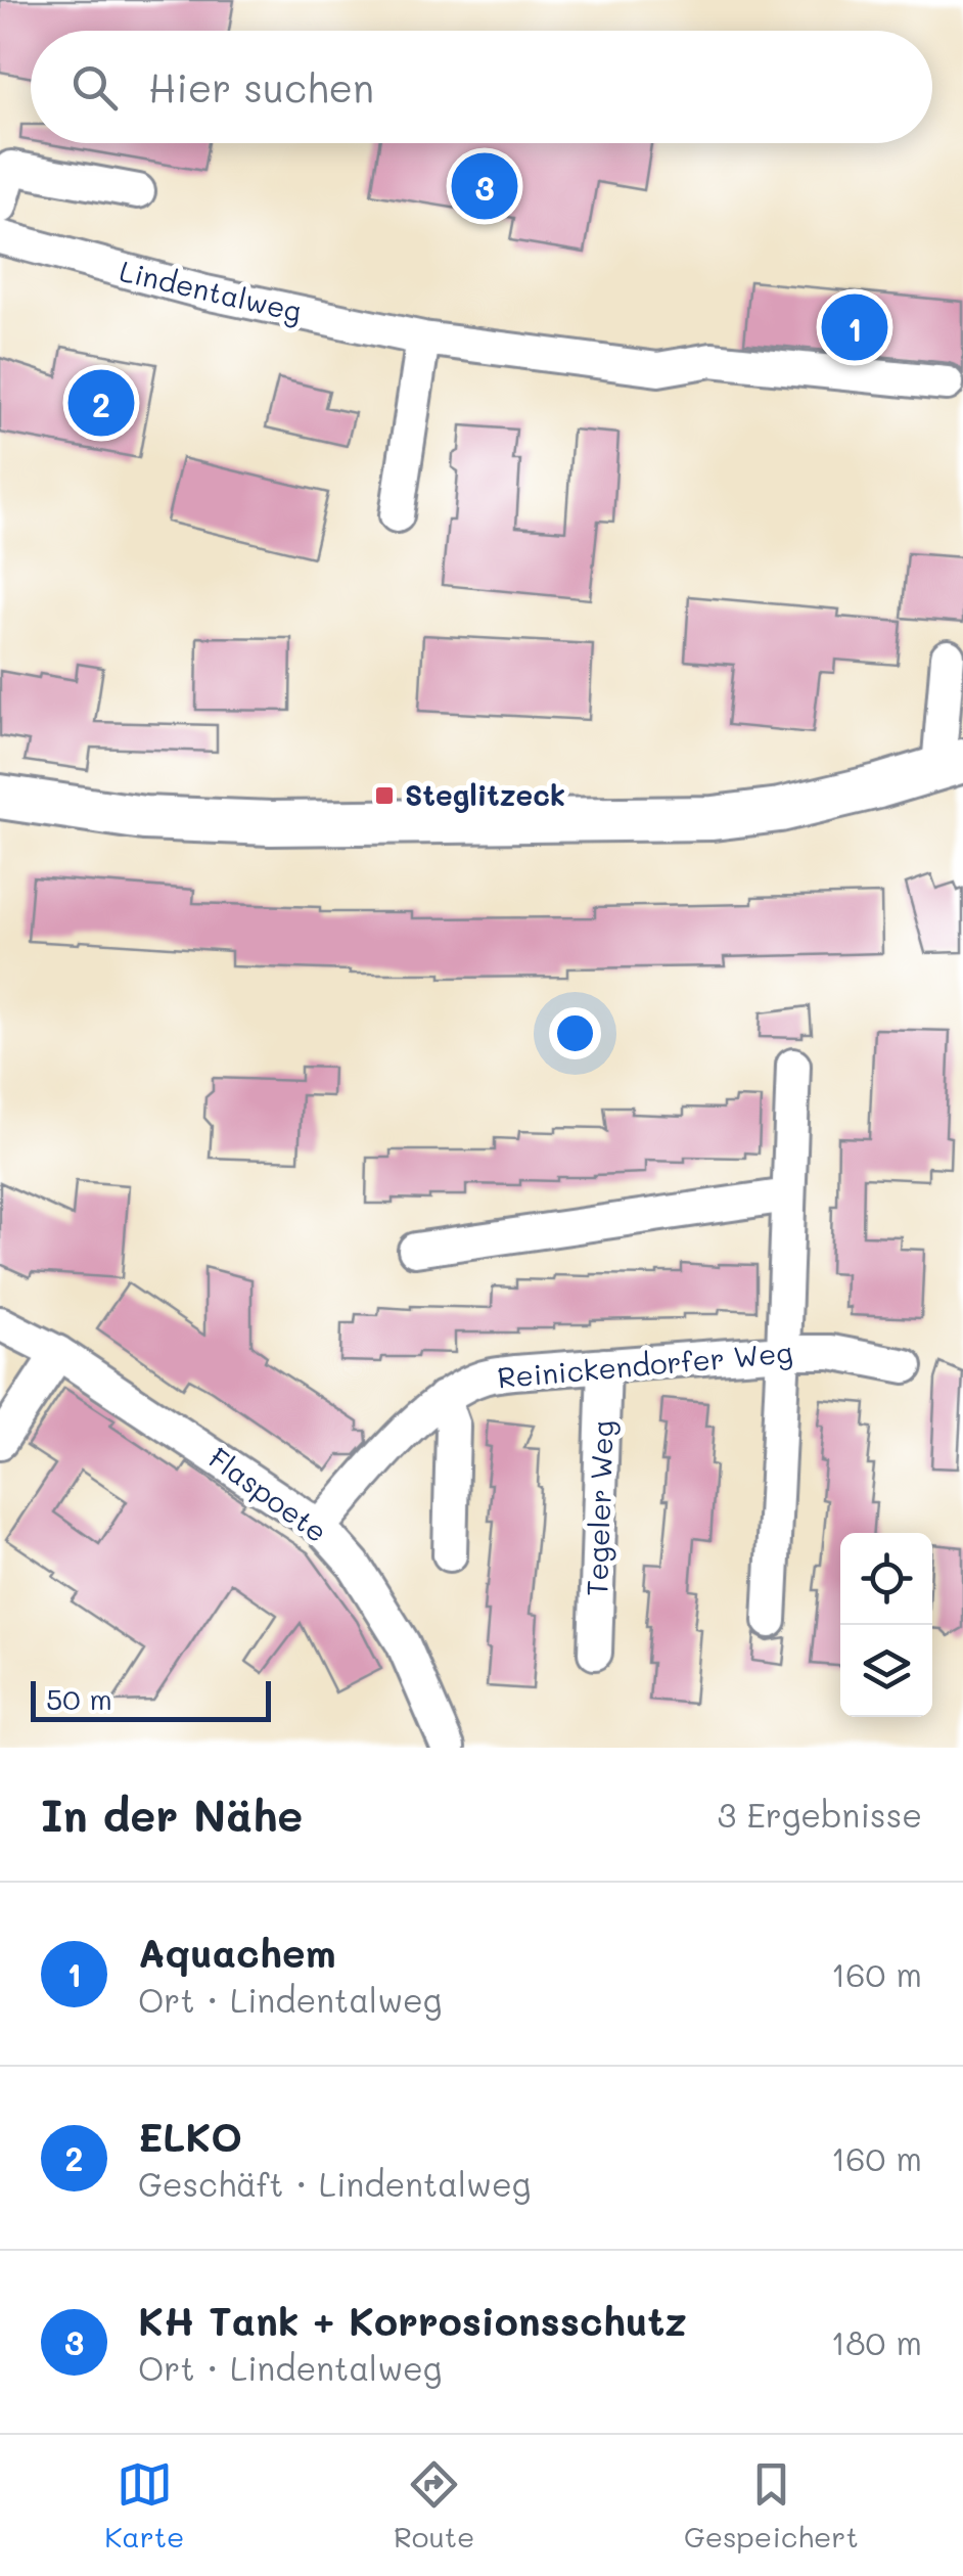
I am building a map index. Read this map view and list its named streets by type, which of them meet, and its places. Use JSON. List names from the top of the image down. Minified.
{"streets":{"street":["Lindentalweg","Reinickendorfer Weg","Flaspoete","Tegeler Weg"]},"crossings":[["Reinickendorfer Weg","Flaspoete"],["Reinickendorfer Weg","Tegeler Weg"]],"places":{"transit":["Steglitzeck"]},"scale_bar":"50 m","page":{"search":"Hier suchen","pins":["3","1","2"],"scale":"50 m","heading":["In der Nähe","3 Ergebnisse"],"list":[{"mark":"1","name":"Aquachem","note":"Ort · Lindentalweg","value":"160 m"},{"mark":"2","name":"ELKO","note":"Geschäft · Lindentalweg","value":"160 m"},{"mark":"3","name":"KH Tank + Korrosionsschutz","note":"Ort · Lindentalweg","value":"180 m"}],"nav":["Karte","Route","Gespeichert"]}}
